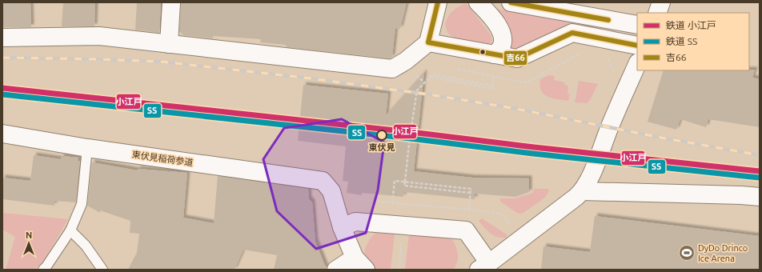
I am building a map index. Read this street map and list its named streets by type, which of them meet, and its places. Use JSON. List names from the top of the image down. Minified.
{"streets":{"street":["東伏見稲荷参道"]},"places":{"other":["東伏見"],"sports":["DyDo Drinco Ice Arena"]},"lines":["transit line 吉66","rail line 小江戸","rail line SS"],"legend":["鉄道 小江戸","鉄道 SS","吉66"],"north":"top"}
